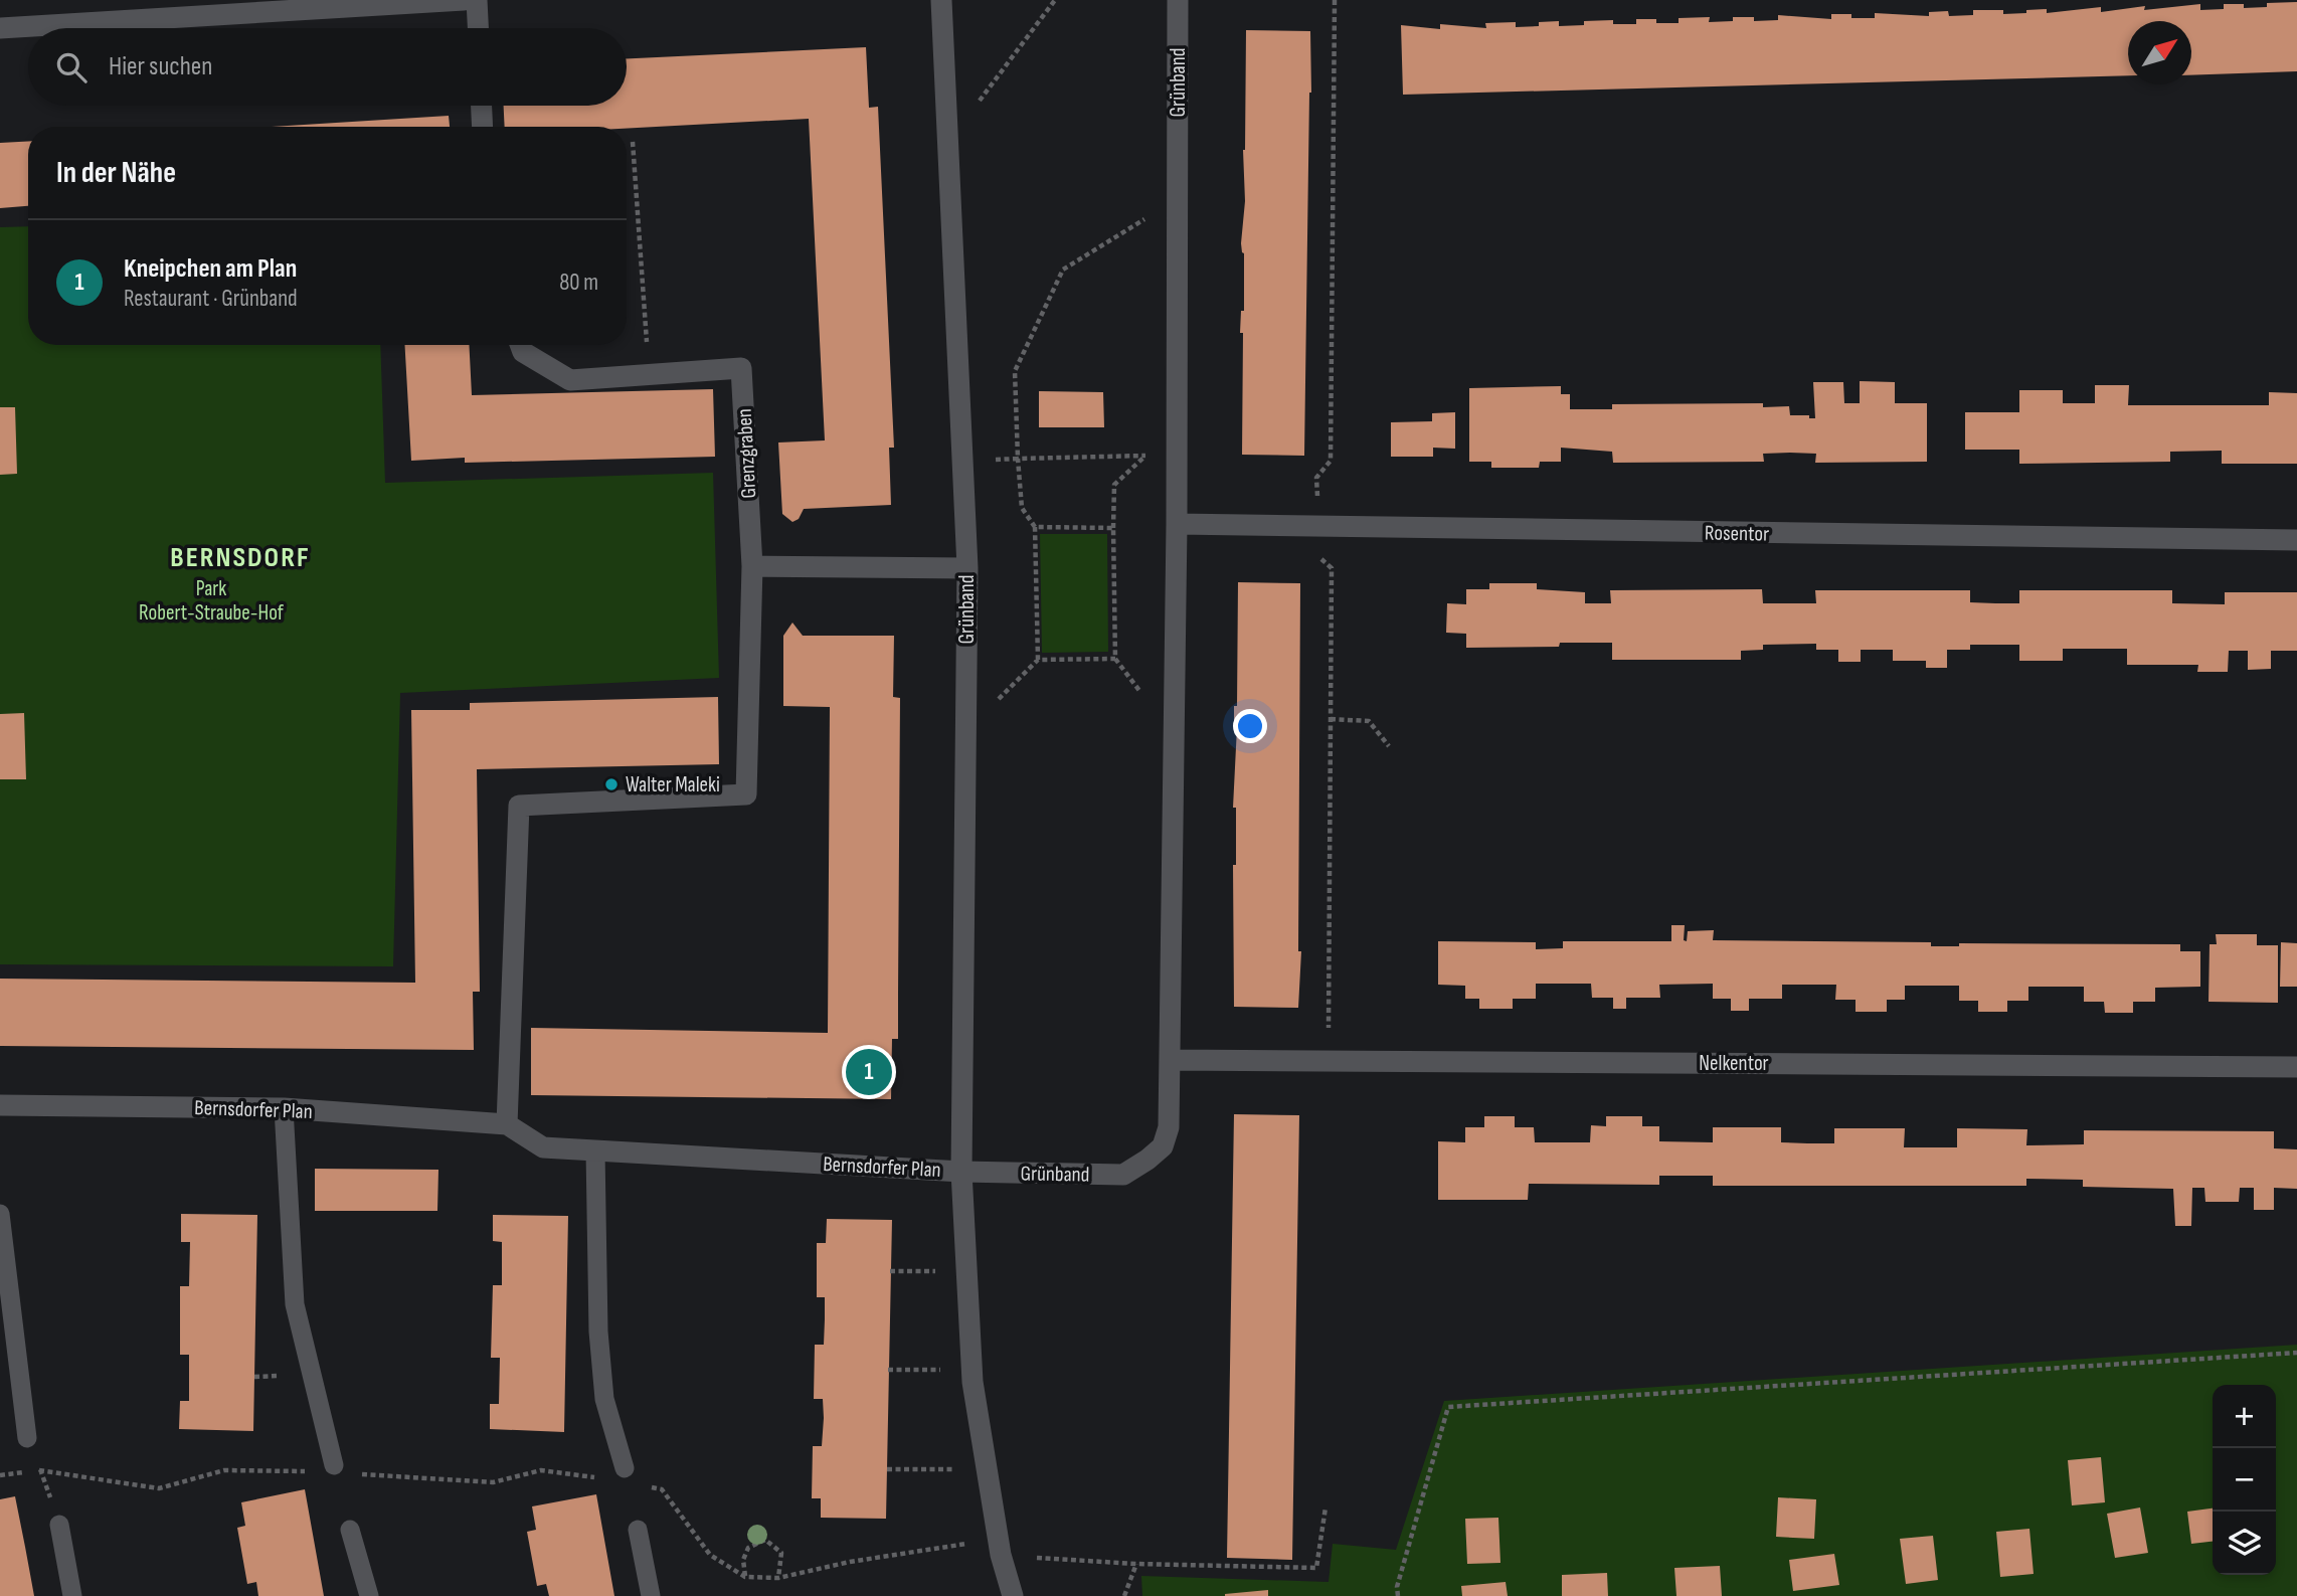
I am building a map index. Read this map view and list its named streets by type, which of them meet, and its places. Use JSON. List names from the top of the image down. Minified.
{"streets":{"street":["Grünband","Grenzgraben","Rosentor","Nelkentor","Bernsdorfer Plan"]},"crossings":[["Grünband","Rosentor"],["Grünband","Nelkentor"],["Grünband","Bernsdorfer Plan"]],"districts":["BERNSDORF"],"parks":["Park Robert-Straube-Hof"],"places":["Walter Maleki"],"north":"top right","page":{"search":"Hier suchen","heading":"In der Nähe","list":[{"mark":"1","name":"Kneipchen am Plan","note":"Restaurant · Grünband","value":"80 m"}],"pins":"1","map_buttons":["+","−"]}}
